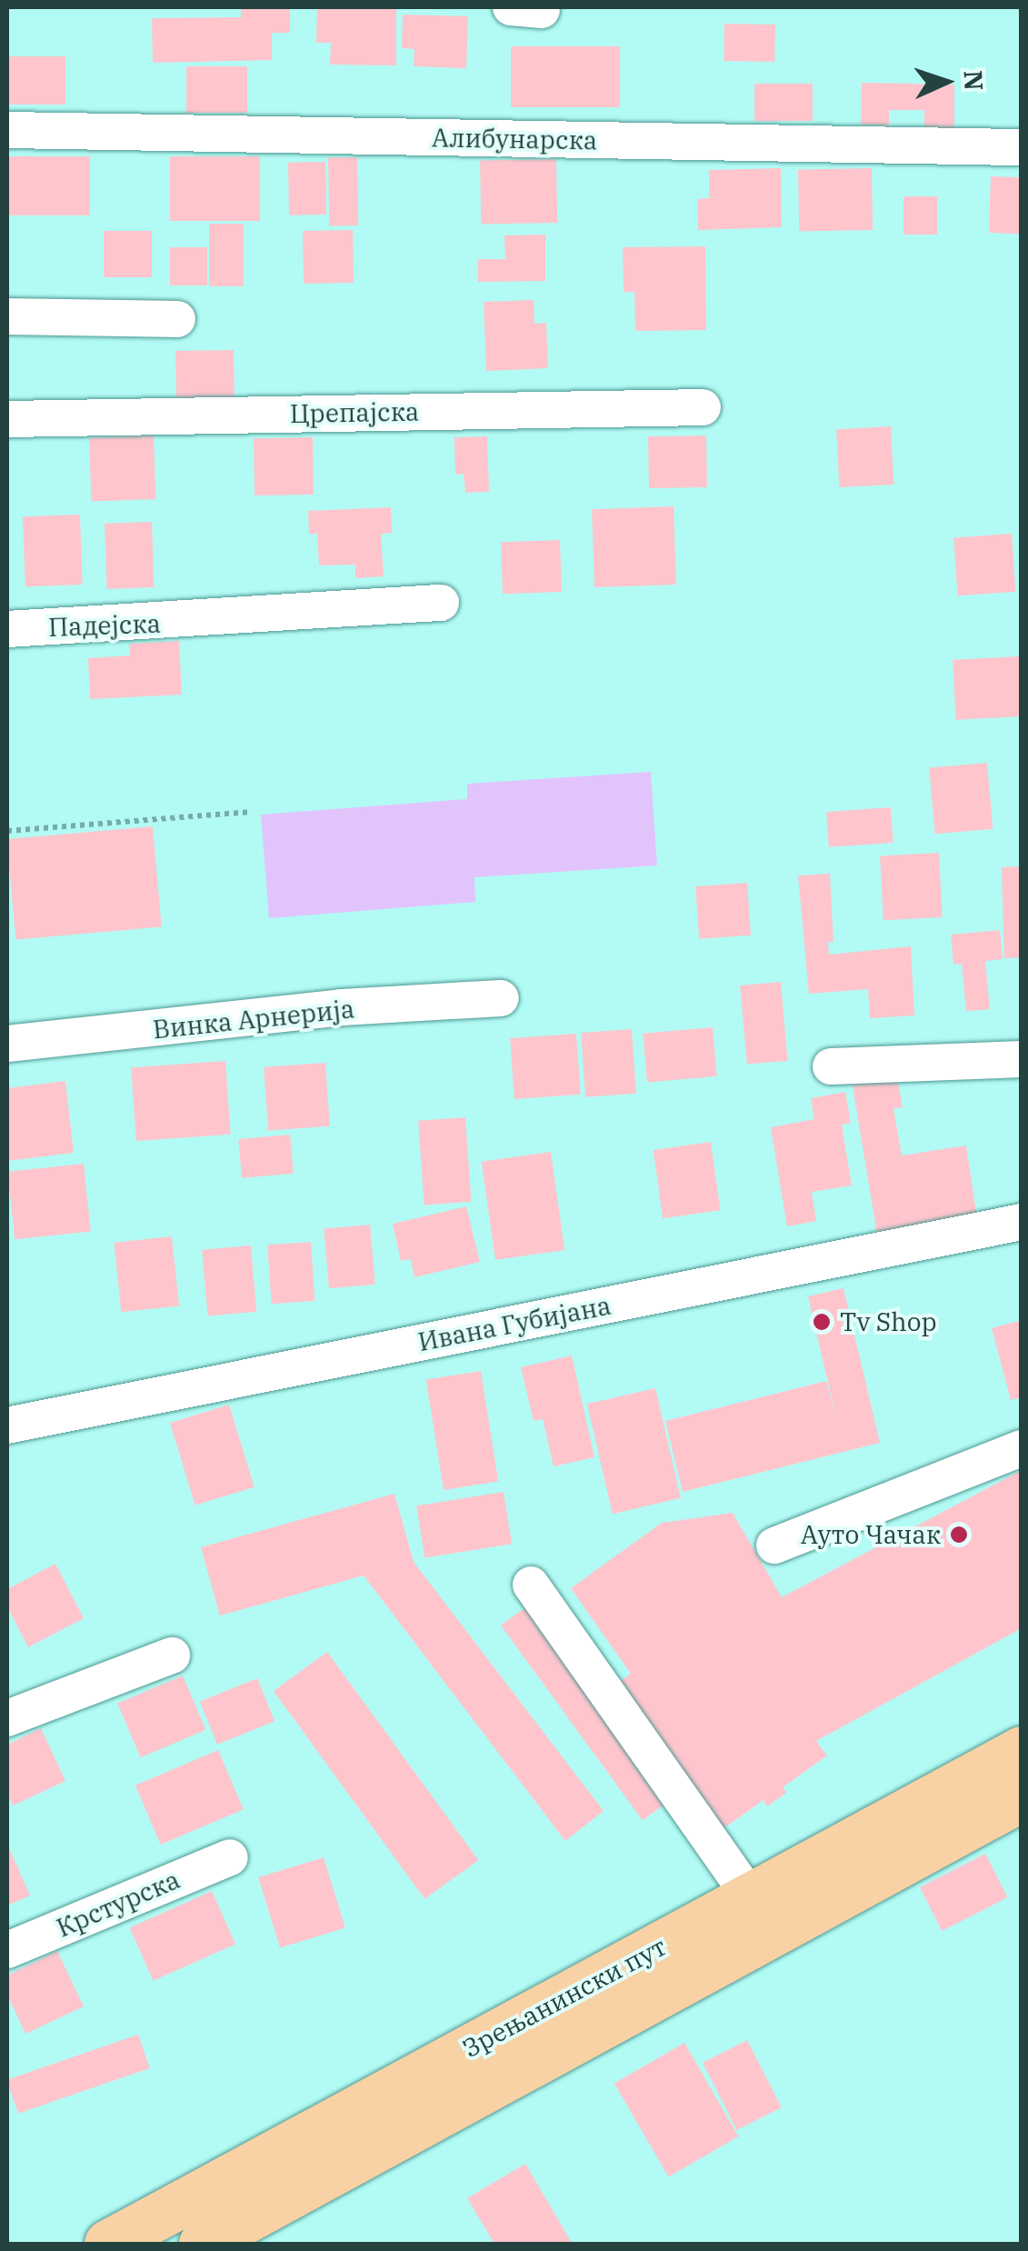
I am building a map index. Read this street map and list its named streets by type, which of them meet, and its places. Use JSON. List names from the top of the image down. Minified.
{"streets":{"main road":["Зрењанински пут"],"street":["Алибунарска","Црепајска","Падејска","Винка Арнерија","Ивана Губијана","Крстурска"]},"places":["Tv Shop","Ауто Чачак"],"north":"right"}
